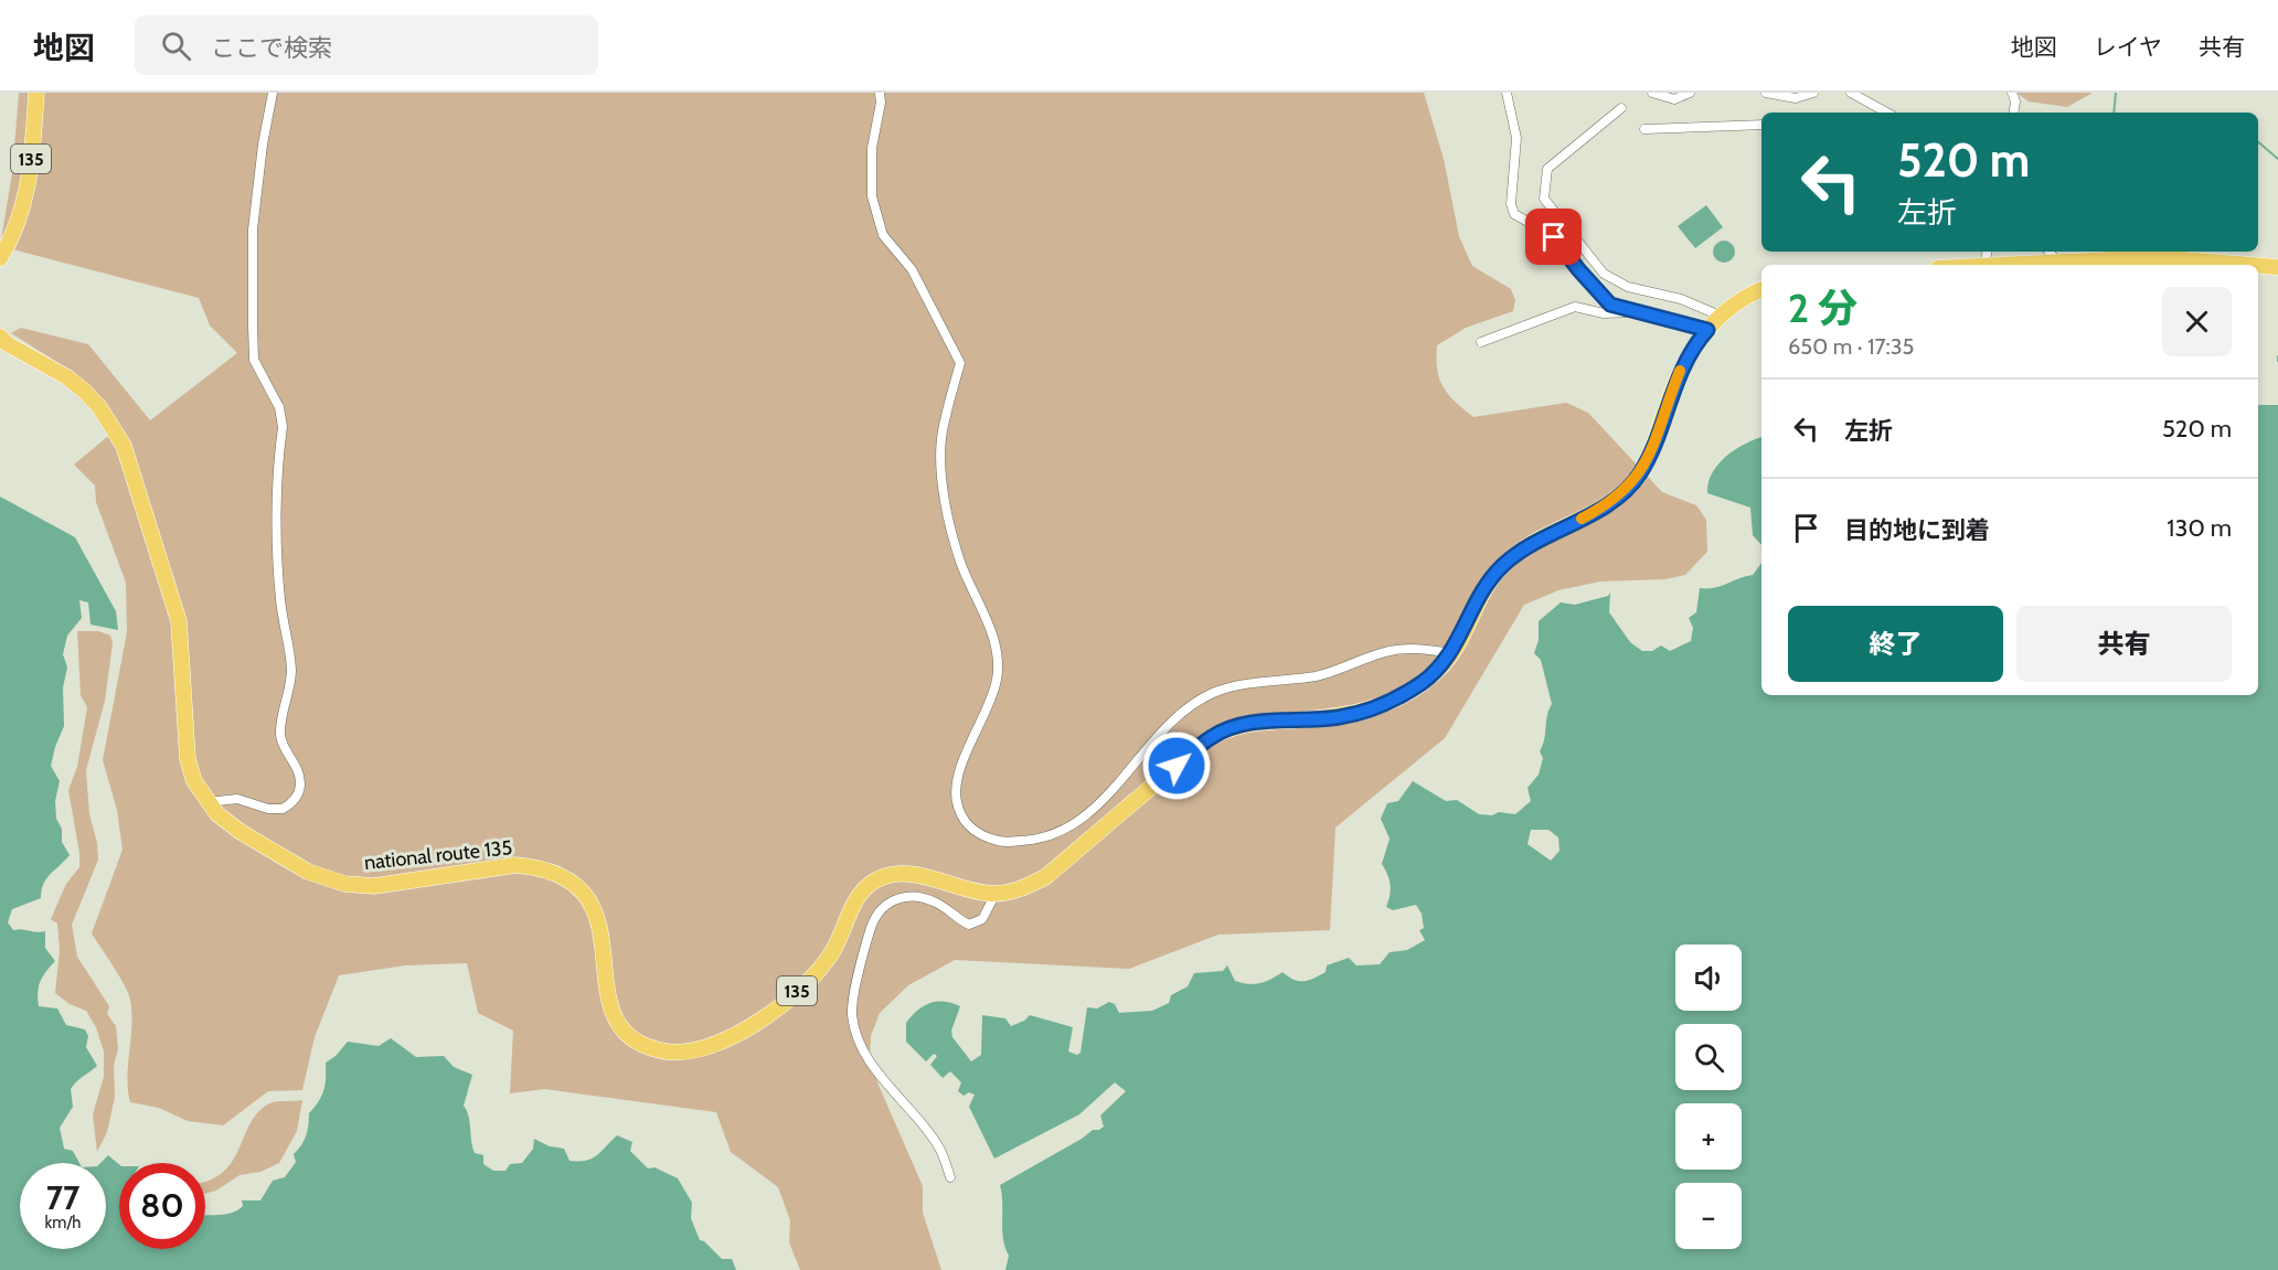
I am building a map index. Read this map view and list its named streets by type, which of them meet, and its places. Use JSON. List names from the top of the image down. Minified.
{"streets":{"highway":["135","national route 135"]},"page":{"header":"地図","search":"ここで検索","nav":["地図","レイヤ","共有"],"turn":["520 m","左折"],"heading":["2 分","650 m · 17:35"],"list":[{"name":"左折","value":"520 m"},{"name":"目的地に到着","value":"130 m"}],"buttons":["終了","共有"],"map_buttons":["+","−"],"speed":"77 km/h","limit":"80"}}
